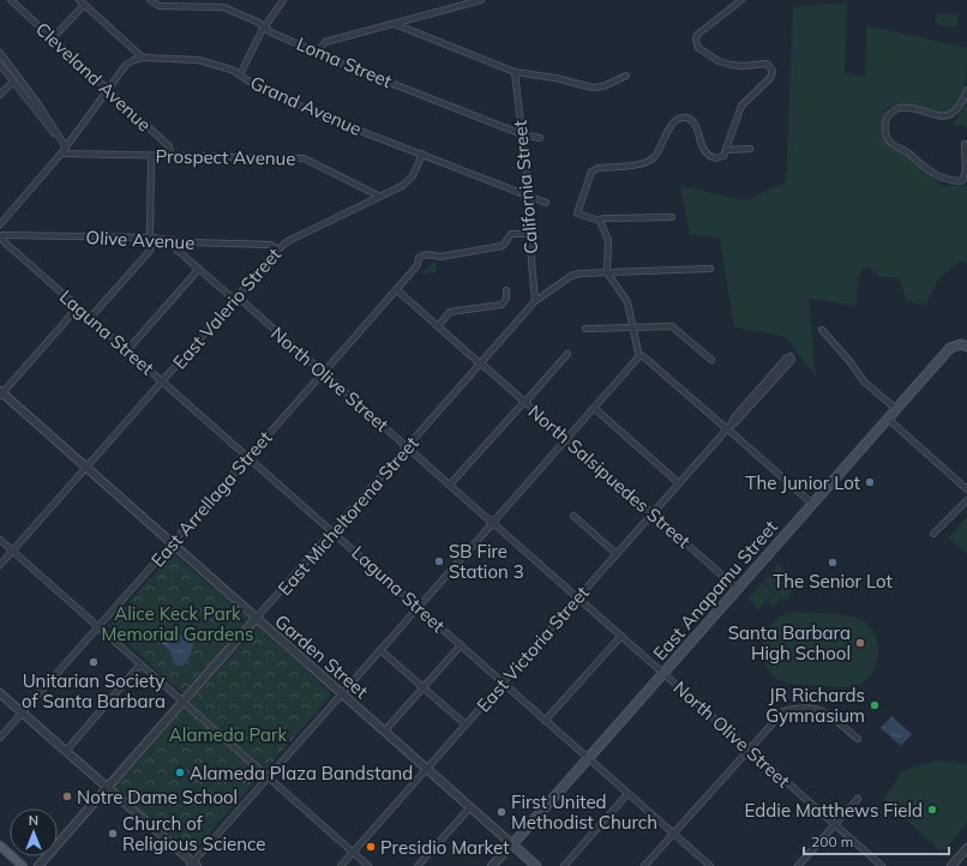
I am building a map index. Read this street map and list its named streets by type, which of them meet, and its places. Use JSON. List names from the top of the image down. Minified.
{"streets":{"main road":["East Anapamu Street","Garden Street"],"street":["Loma Street","Cleveland Avenue","Grand Avenue","Prospect Avenue","California Street","Olive Avenue","East Valerio Street","Laguna Street","North Olive Street","North Salsipuedes Street","East Arrellaga Street","East Micheltorena Street","East Victoria Street"]},"crossings":[["Loma Street","California Street"],["Cleveland Avenue","Prospect Avenue"],["Grand Avenue","California Street"],["Grand Avenue","East Valerio Street"],["Prospect Avenue","East Valerio Street"],["California Street","East Arrellaga Street"],["California Street","East Micheltorena Street"],["Olive Avenue","East Valerio Street"],["Olive Avenue","Laguna Street"],["Olive Avenue","North Olive Street"],["East Valerio Street","Laguna Street"],["East Valerio Street","North Olive Street"],["East Valerio Street","Garden Street"],["Laguna Street","East Arrellaga Street"],["Laguna Street","East Micheltorena Street"],["Laguna Street","East Anapamu Street"],["Laguna Street","East Victoria Street"],["North Olive Street","East Arrellaga Street"],["North Olive Street","East Micheltorena Street"],["North Olive Street","East Anapamu Street"],["North Olive Street","East Victoria Street"],["North Salsipuedes Street","East Arrellaga Street"],["North Salsipuedes Street","East Micheltorena Street"],["North Salsipuedes Street","East Anapamu Street"],["North Salsipuedes Street","East Victoria Street"],["East Arrellaga Street","Garden Street"],["East Micheltorena Street","Garden Street"],["East Anapamu Street","Garden Street"],["East Victoria Street","Garden Street"]],"parks":["Alice Keck Park Memorial Gardens","Alameda Park"],"places":["The Junior Lot","SB Fire Station 3","The Senior Lot","Santa Barbara High School","Unitarian Society of Santa Barbara","JR Richards Gymnasium","Alameda Plaza Bandstand","Notre Dame School","Eddie Matthews Field","First United Methodist Church","Church of Religious Science","Presidio Market"],"scale_bar":"200 m","north":"top"}
